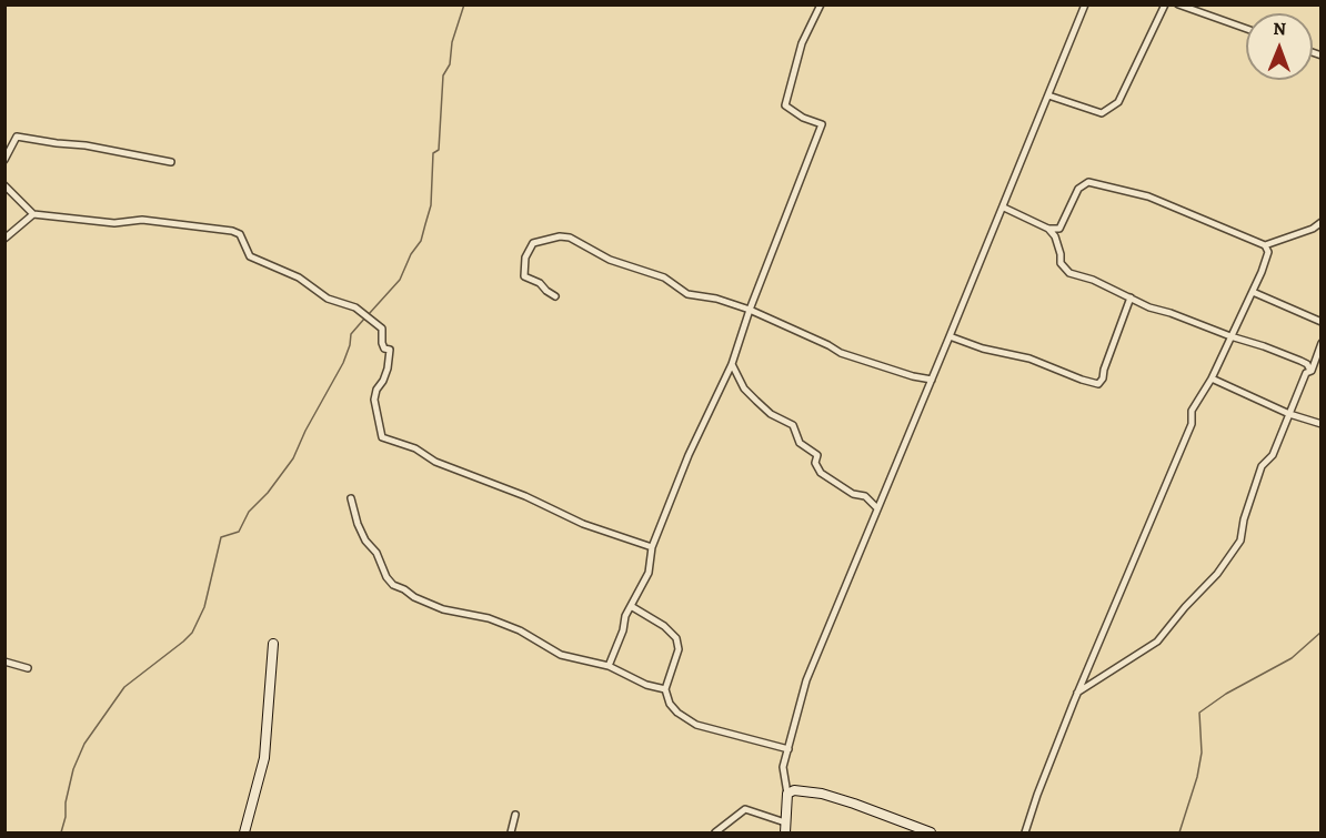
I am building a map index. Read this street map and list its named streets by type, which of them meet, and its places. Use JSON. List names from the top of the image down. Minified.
{"north":"top"}
